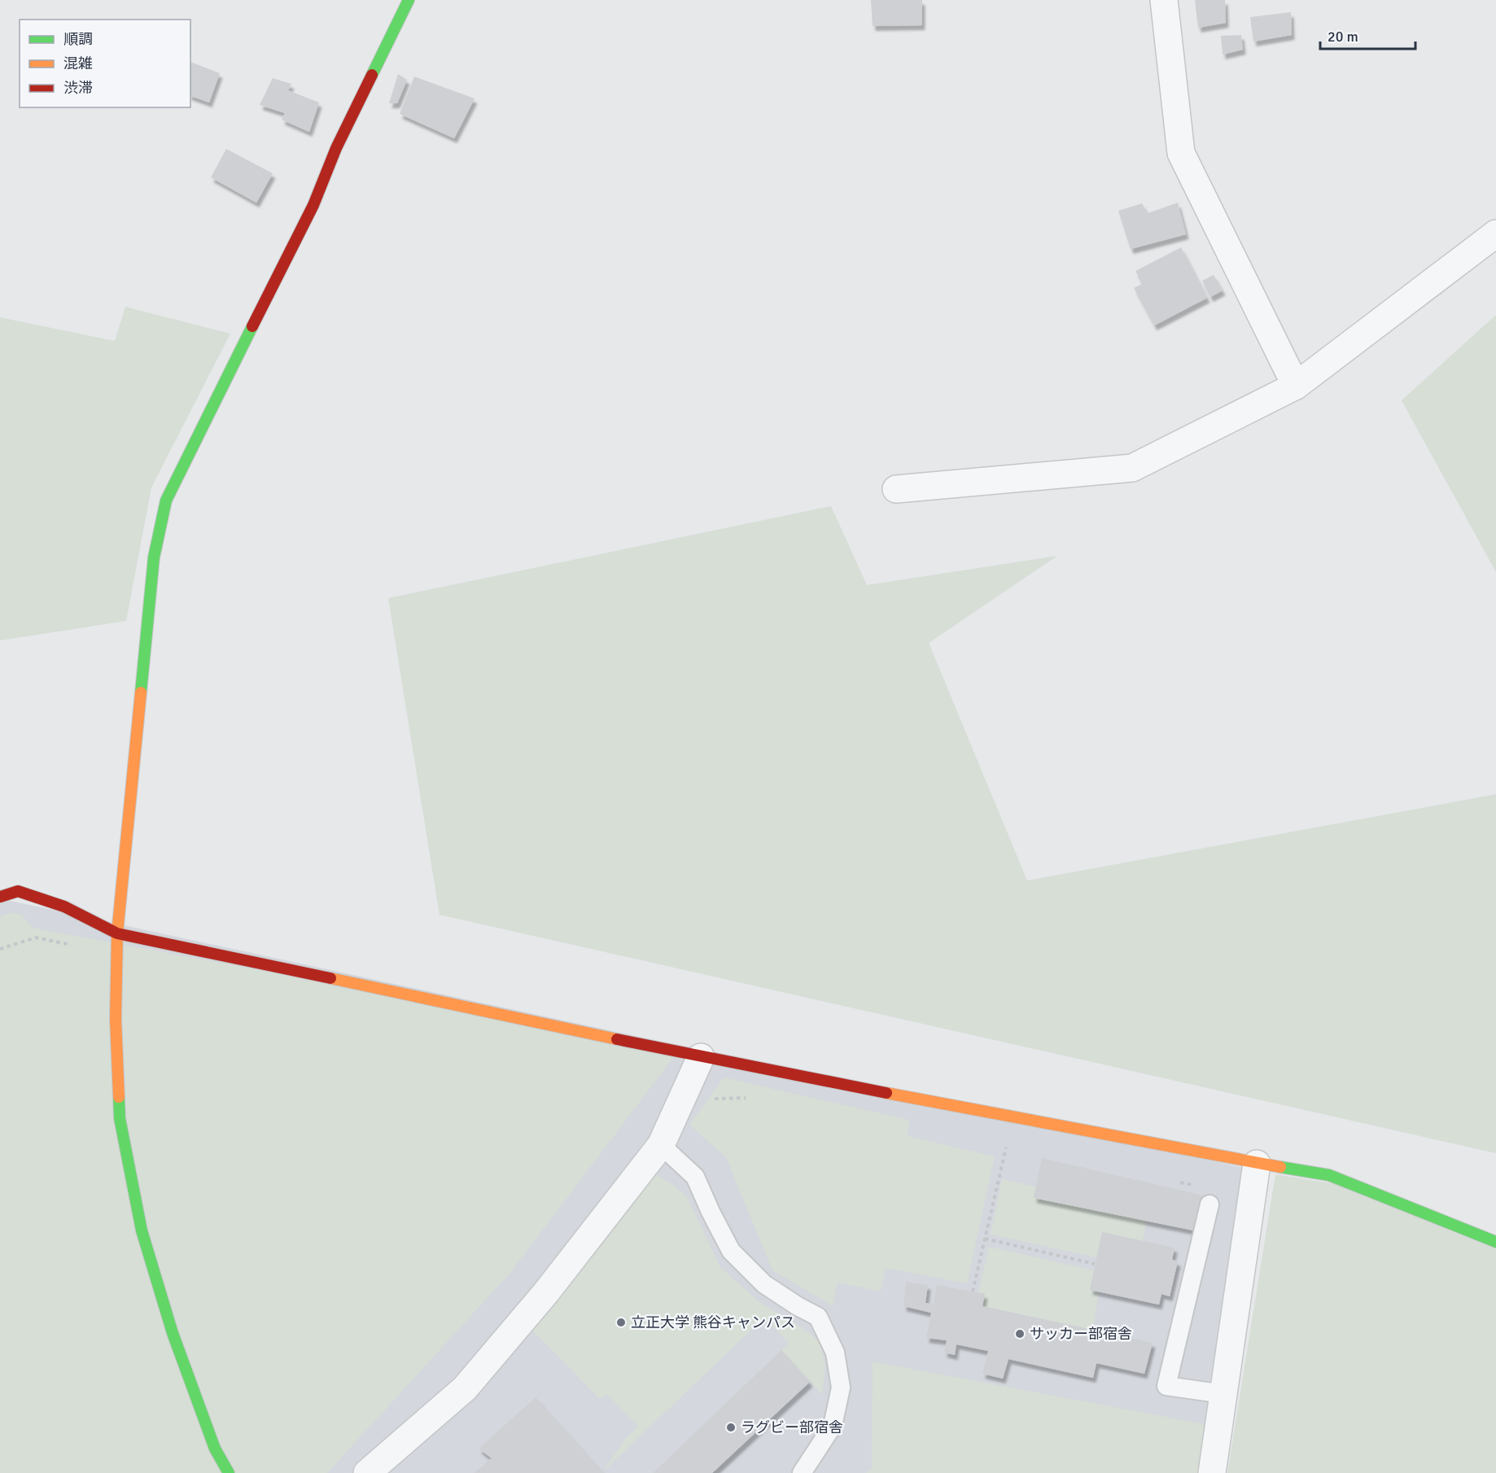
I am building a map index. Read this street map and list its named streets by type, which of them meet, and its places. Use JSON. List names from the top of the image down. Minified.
{"places":["立正大学 熊谷キャンパス","サッカー部宿舎","ラグビー部宿舎"],"legend":["順調","混雑","渋滞"],"scale_bar":"20 m"}
